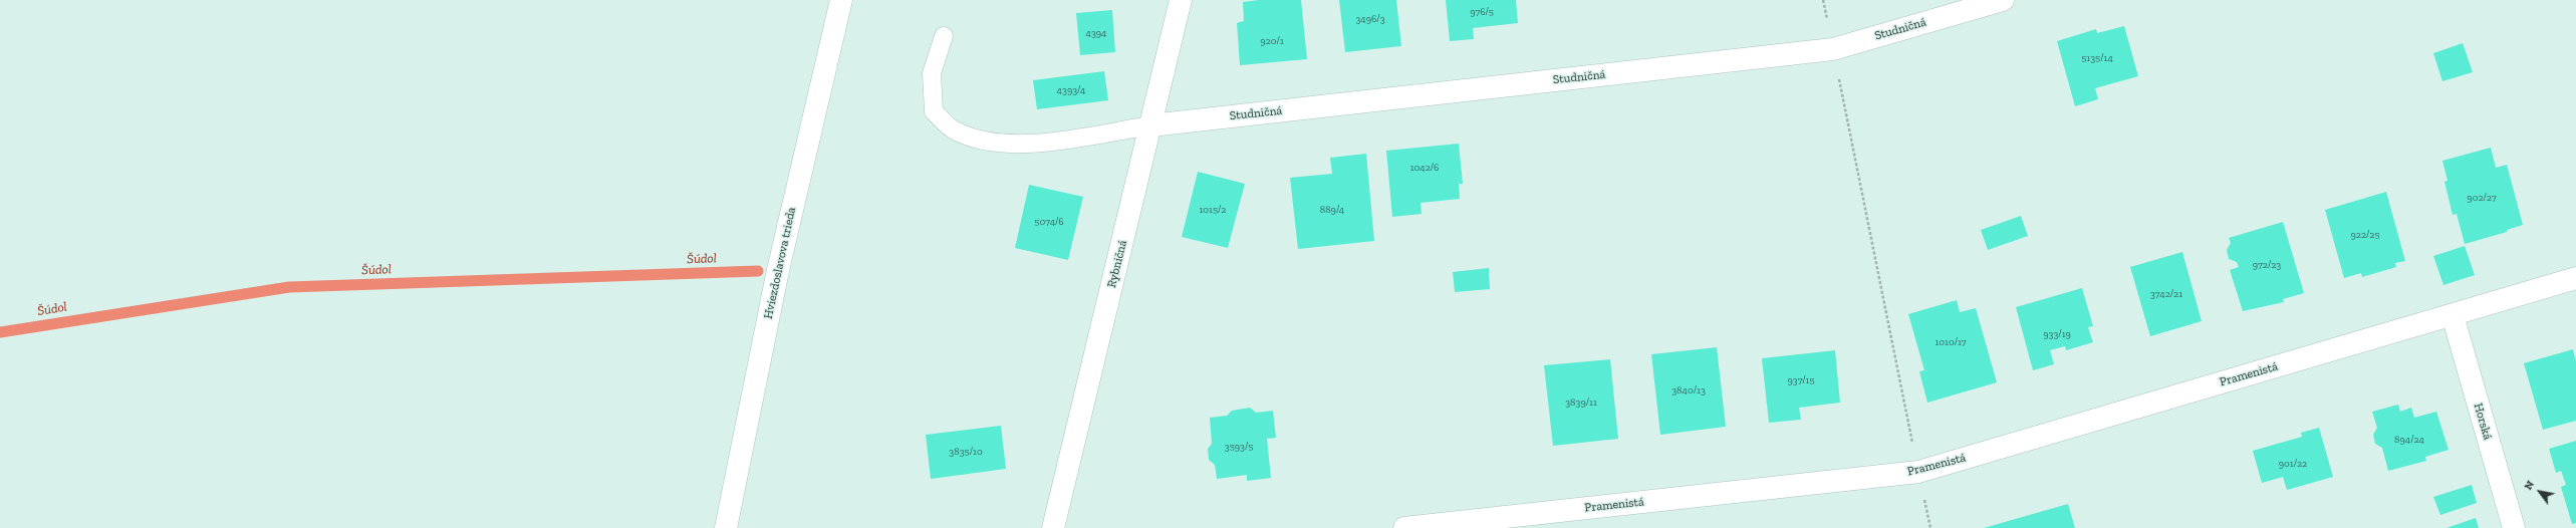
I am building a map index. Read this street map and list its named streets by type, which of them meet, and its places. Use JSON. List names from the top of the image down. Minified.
{"streets":{"street":["Studničná","Hviezdoslavova trieda","Rybničná","Pramenistá","Horská"]},"crossings":[["Studničná","Rybničná"],["Pramenistá","Horská"]],"water":["Šúdol"],"house_numbers":["976/5","3496/3","4394","920/1","5135/14","4393/4","1042/6","902/27","1015/2","889/4","5074/6","922/25","972/23","3742/21","933/19","1010/17","937/15","3840/13","3839/11","894/24","3593/5","3835/10","901/22"],"north":"top left"}
